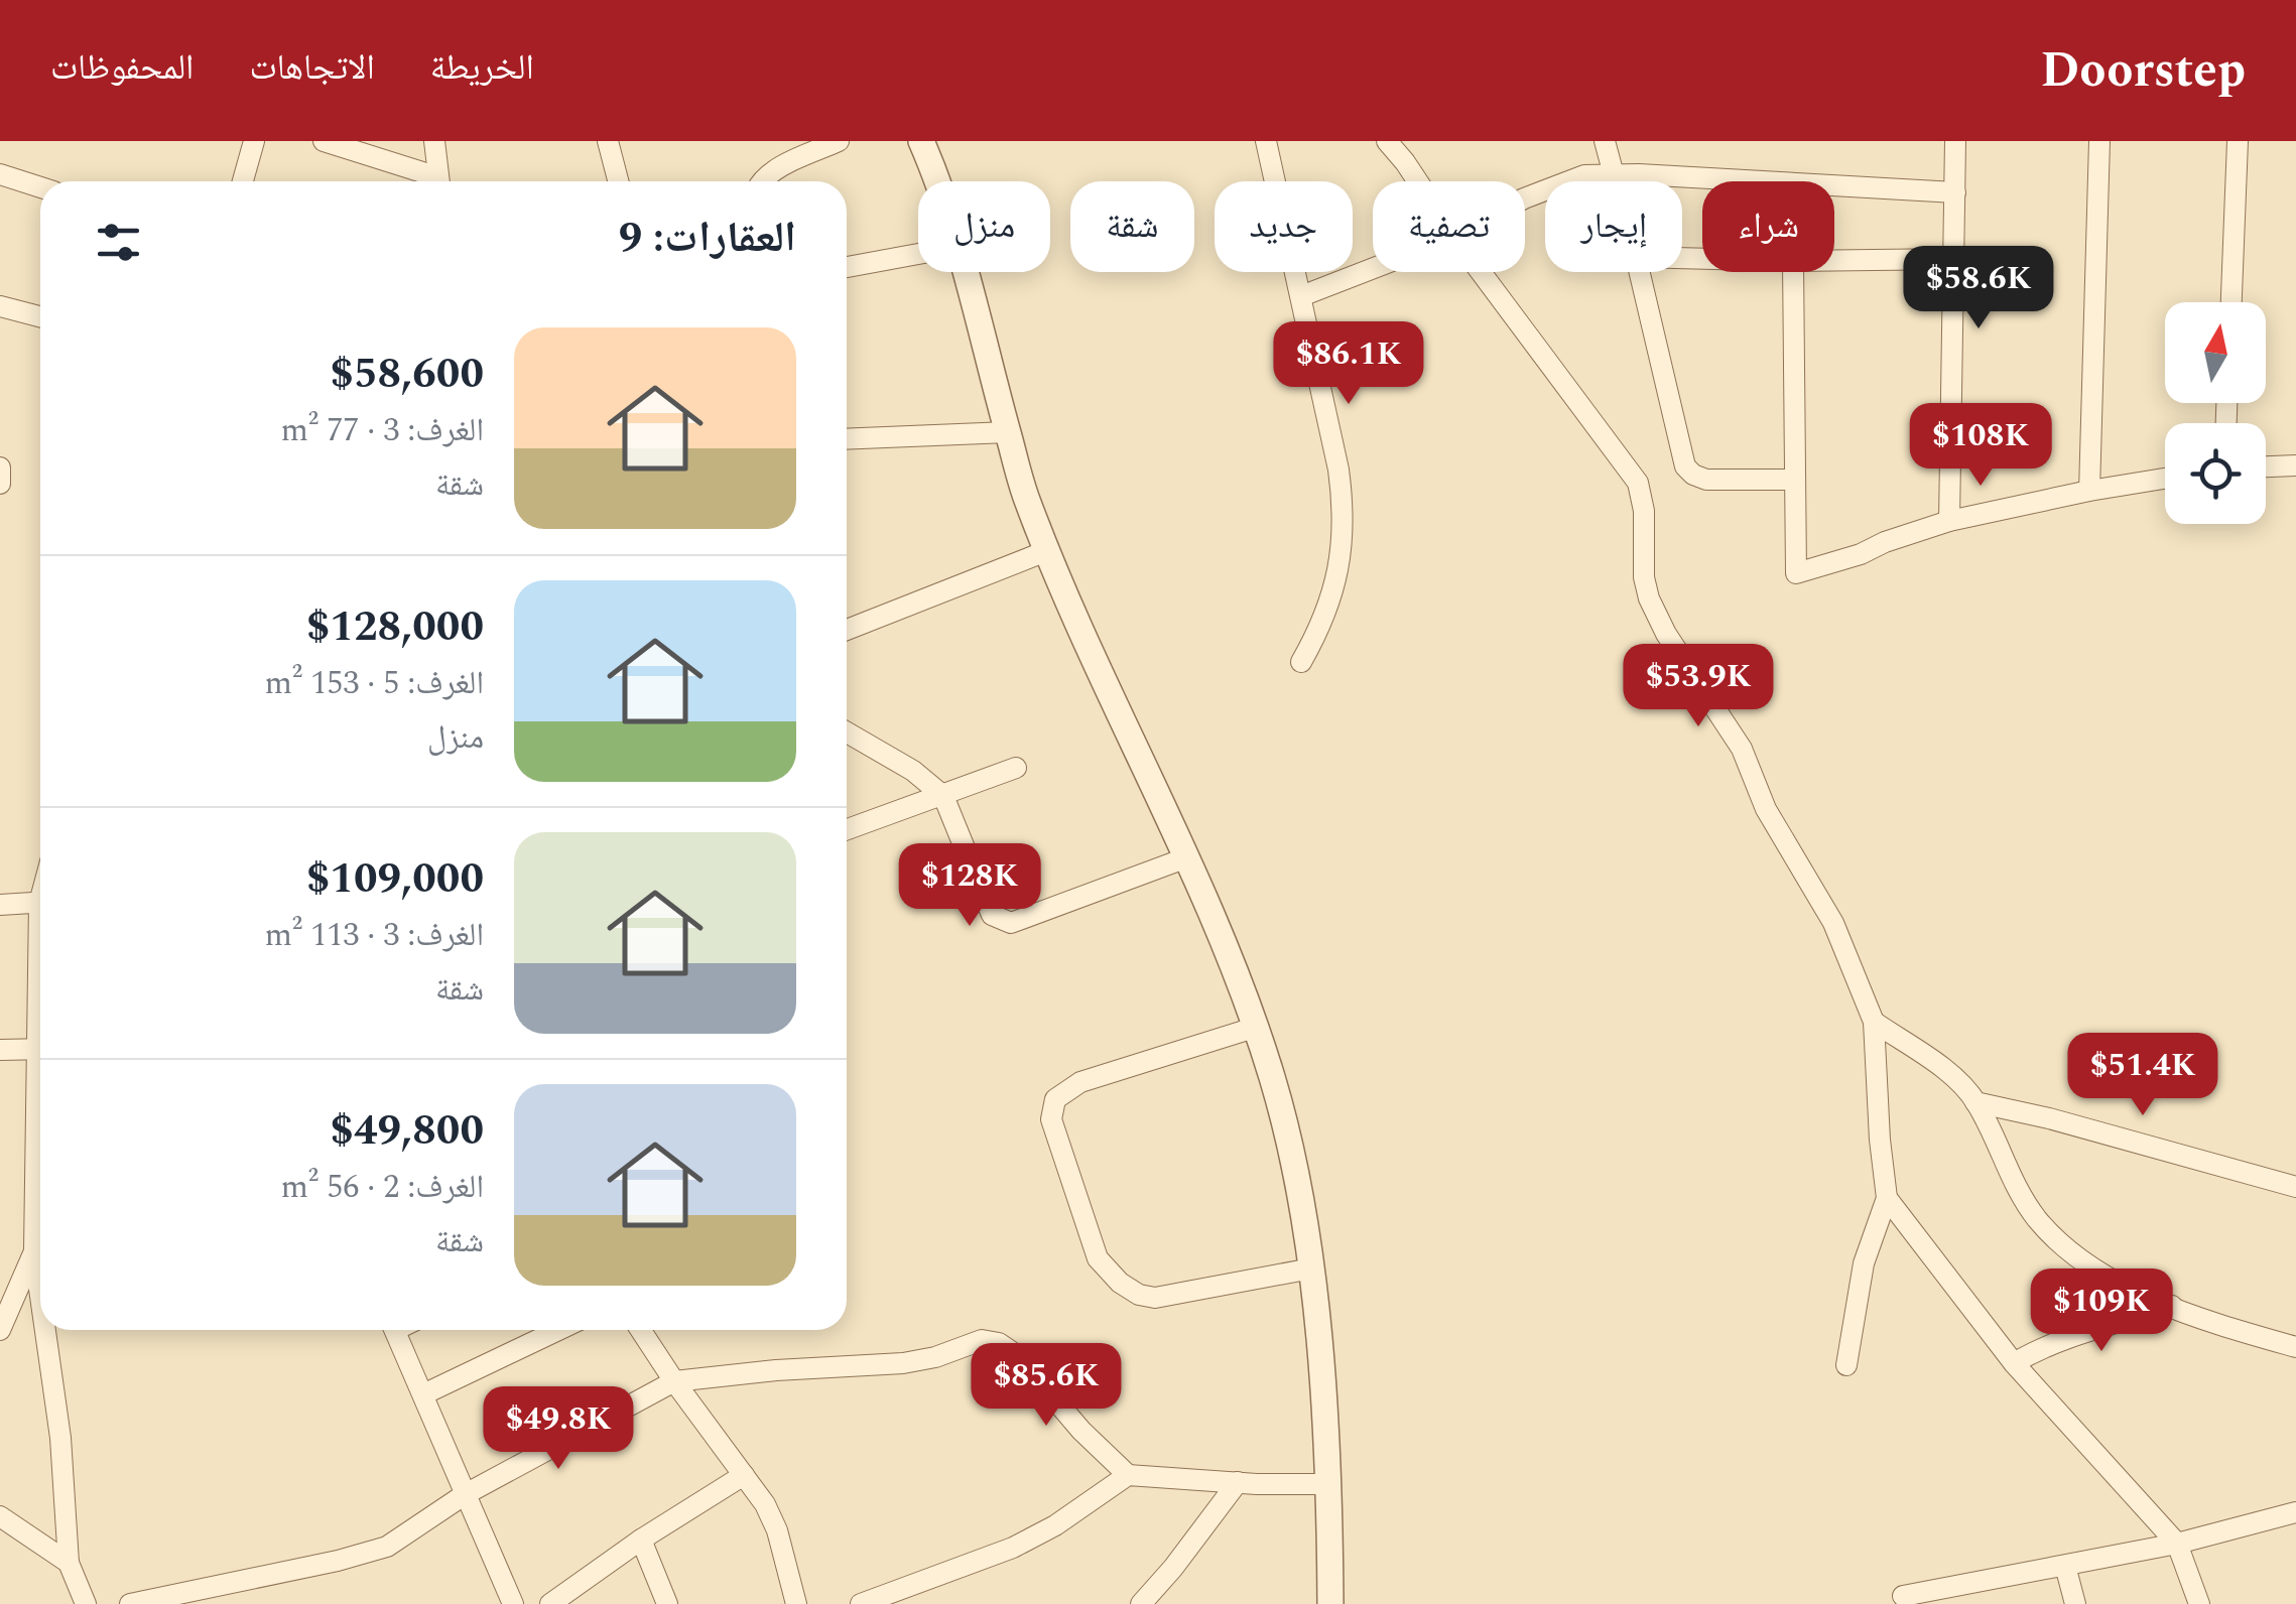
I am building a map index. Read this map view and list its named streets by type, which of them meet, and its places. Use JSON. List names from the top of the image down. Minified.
{"north":"top","page":{"header":"Doorstep","nav":["الخريطة","الاتجاهات","المحفوظات"],"chip":["شراء","إيجار","تصفية","جديد","شقة","منزل"],"heading":"العقارات: 9","price":["$58.6K","$86.1K","$108K","$53.9K","$128K","$51.4K","$109K","$85.6K","$49.8K"],"list":[{"name":"$58,600","note":"الغرف: 3 · 77 m² · شقة"},{"name":"$128,000","note":"الغرف: 5 · 153 m² · منزل"},{"name":"$109,000","note":"الغرف: 3 · 113 m² · شقة"},{"name":"$49,800","note":"الغرف: 2 · 56 m² · شقة"}]}}
